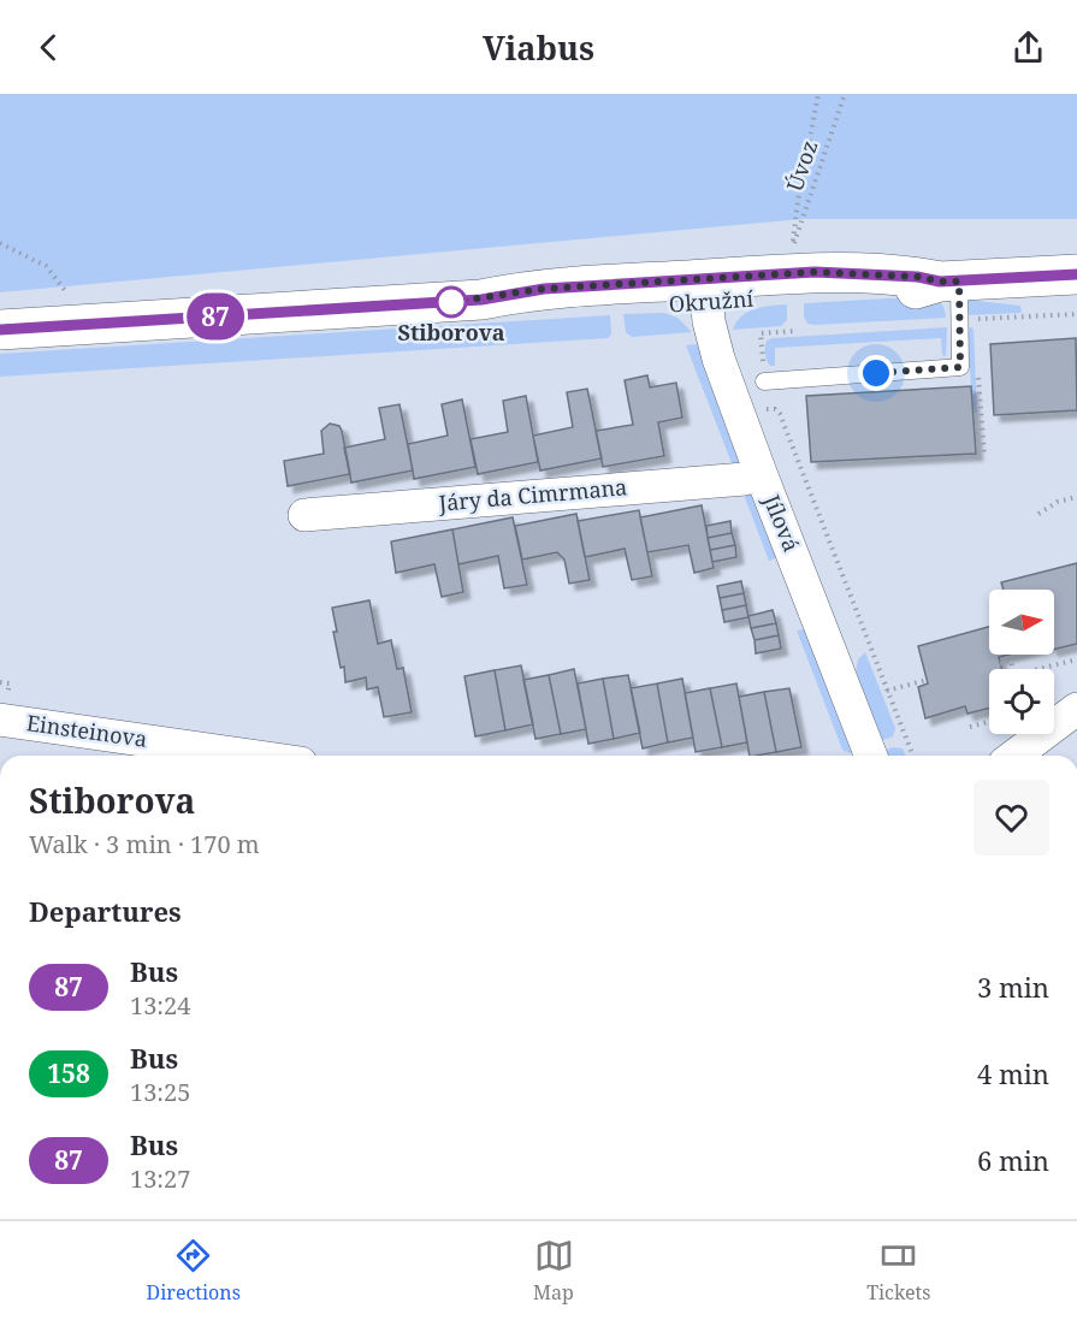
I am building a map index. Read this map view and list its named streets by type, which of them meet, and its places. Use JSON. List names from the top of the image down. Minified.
{"streets":{"street":["Okružní","Járy da Cimrmana","Jílová","Einsteinova"],"path":["Úvoz"]},"crossings":[["Okružní","Jílová"],["Járy da Cimrmana","Jílová"]],"places":["Stiborova"],"lines":["bus line 87"],"north":"right","page":{"header":"Viabus","on_map":"87","heading":[["Stiborova","Walk · 3 min · 170 m"],"Departures"],"list":[{"mark":"87","name":"Bus","note":"13:24","value":"3 min"},{"mark":"158","name":"Bus","note":"13:25","value":"4 min"},{"mark":"87","name":"Bus","note":"13:27","value":"6 min"}],"tabs":["Directions","Map","Tickets"]}}
